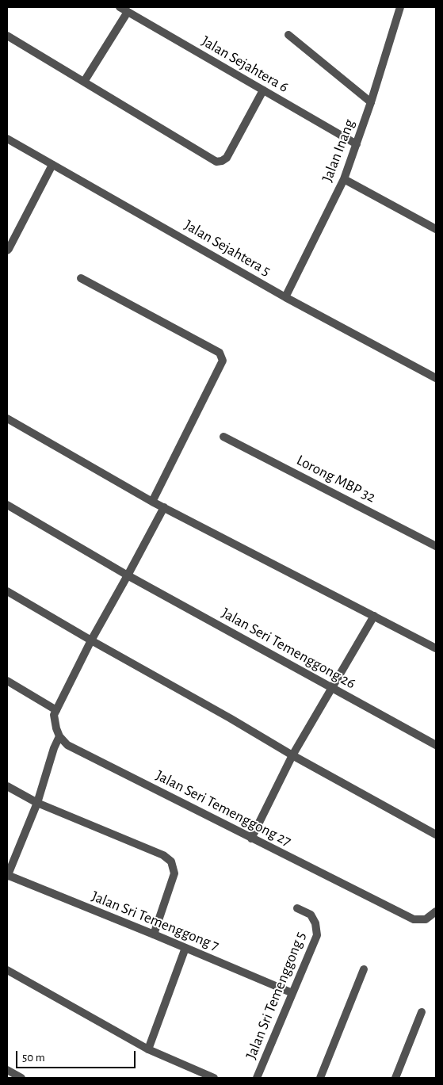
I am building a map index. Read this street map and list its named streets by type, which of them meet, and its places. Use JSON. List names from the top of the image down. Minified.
{"streets":{"street":["Jalan Sejahtera 6","Jalan Inang","Jalan Sejahtera 5","Lorong MBP 32","Jalan Seri Temenggong 26","Jalan Seri Temenggong 27","Jalan Sri Temenggong 7","Jalan Sri Temenggong 5"]},"crossings":[["Jalan Sejahtera 6","Jalan Inang"],["Jalan Inang","Jalan Sejahtera 5"],["Jalan Sri Temenggong 7","Jalan Sri Temenggong 5"]],"scale_bar":"50 m"}
